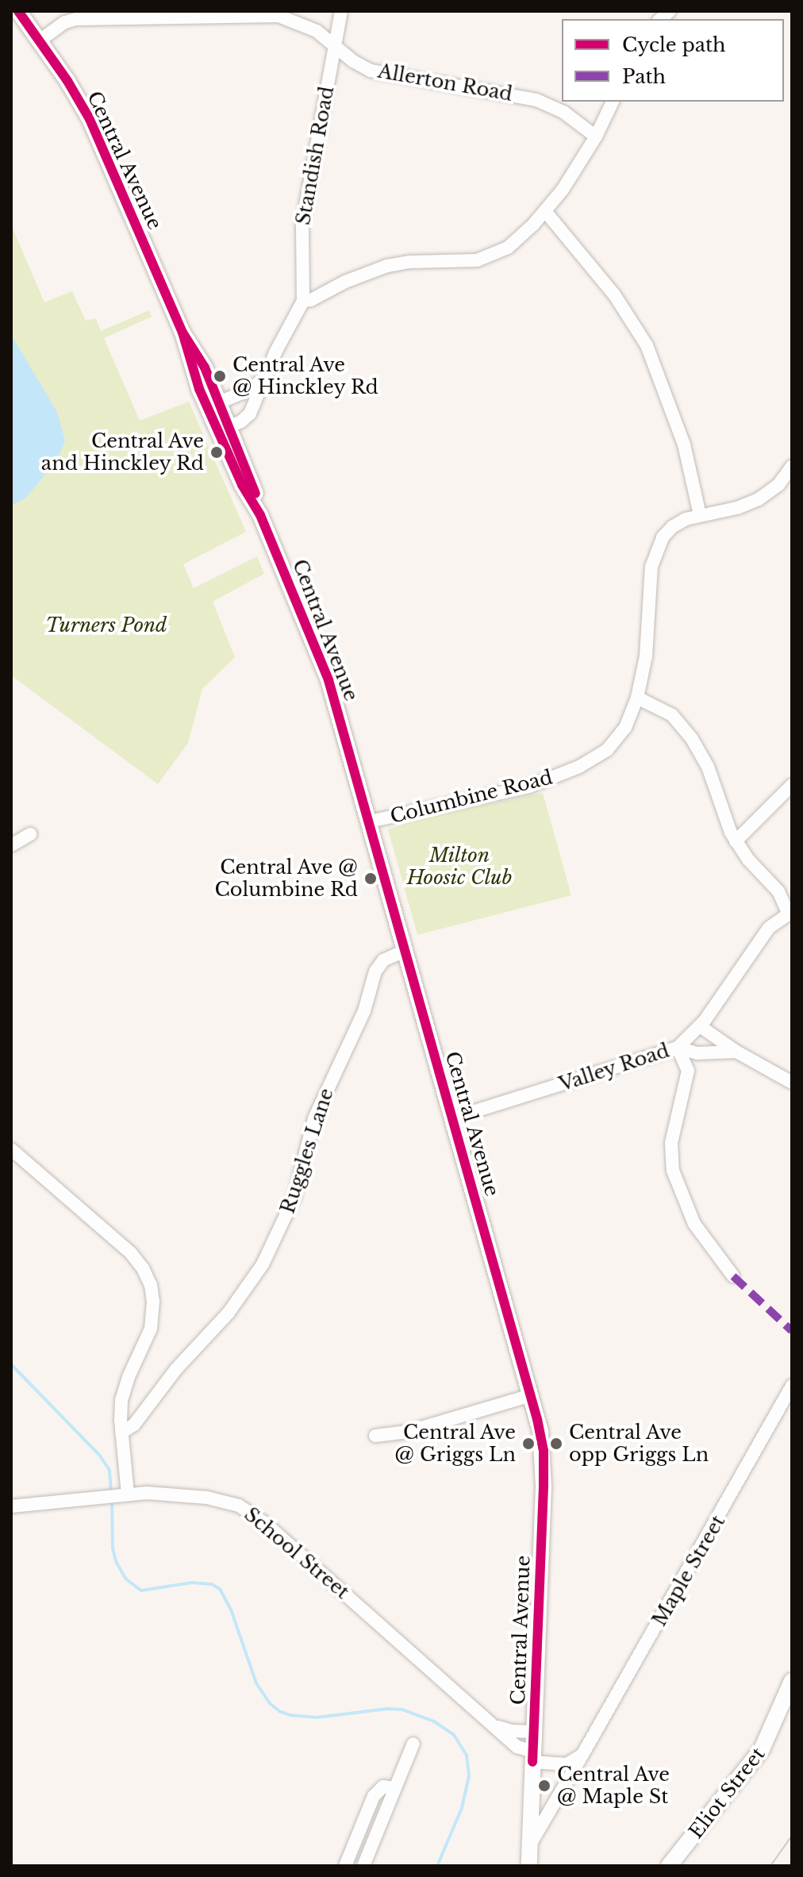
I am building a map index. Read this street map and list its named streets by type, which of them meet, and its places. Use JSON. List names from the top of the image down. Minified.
{"streets":{"street":["Allerton Road","Standish Road","Central Avenue","Columbine Road","Valley Road","Ruggles Lane","School Street","Maple Street","Eliot Street"]},"crossings":[["Allerton Road","Standish Road"],["Allerton Road","Central Avenue"],["Central Avenue","Columbine Road"],["Central Avenue","Valley Road"],["Central Avenue","Ruggles Lane"],["Central Avenue","School Street"],["Central Avenue","Maple Street"]],"parks":["Turners Pond","Milton Hoosic Club"],"places":["Central Ave @ Hinckley Rd","Central Ave and Hinckley Rd","Central Ave @ Columbine Rd","Central Ave @ Griggs Ln","Central Ave opp Griggs Ln","Central Ave @ Maple St"],"legend":["Cycle path","Path"]}
